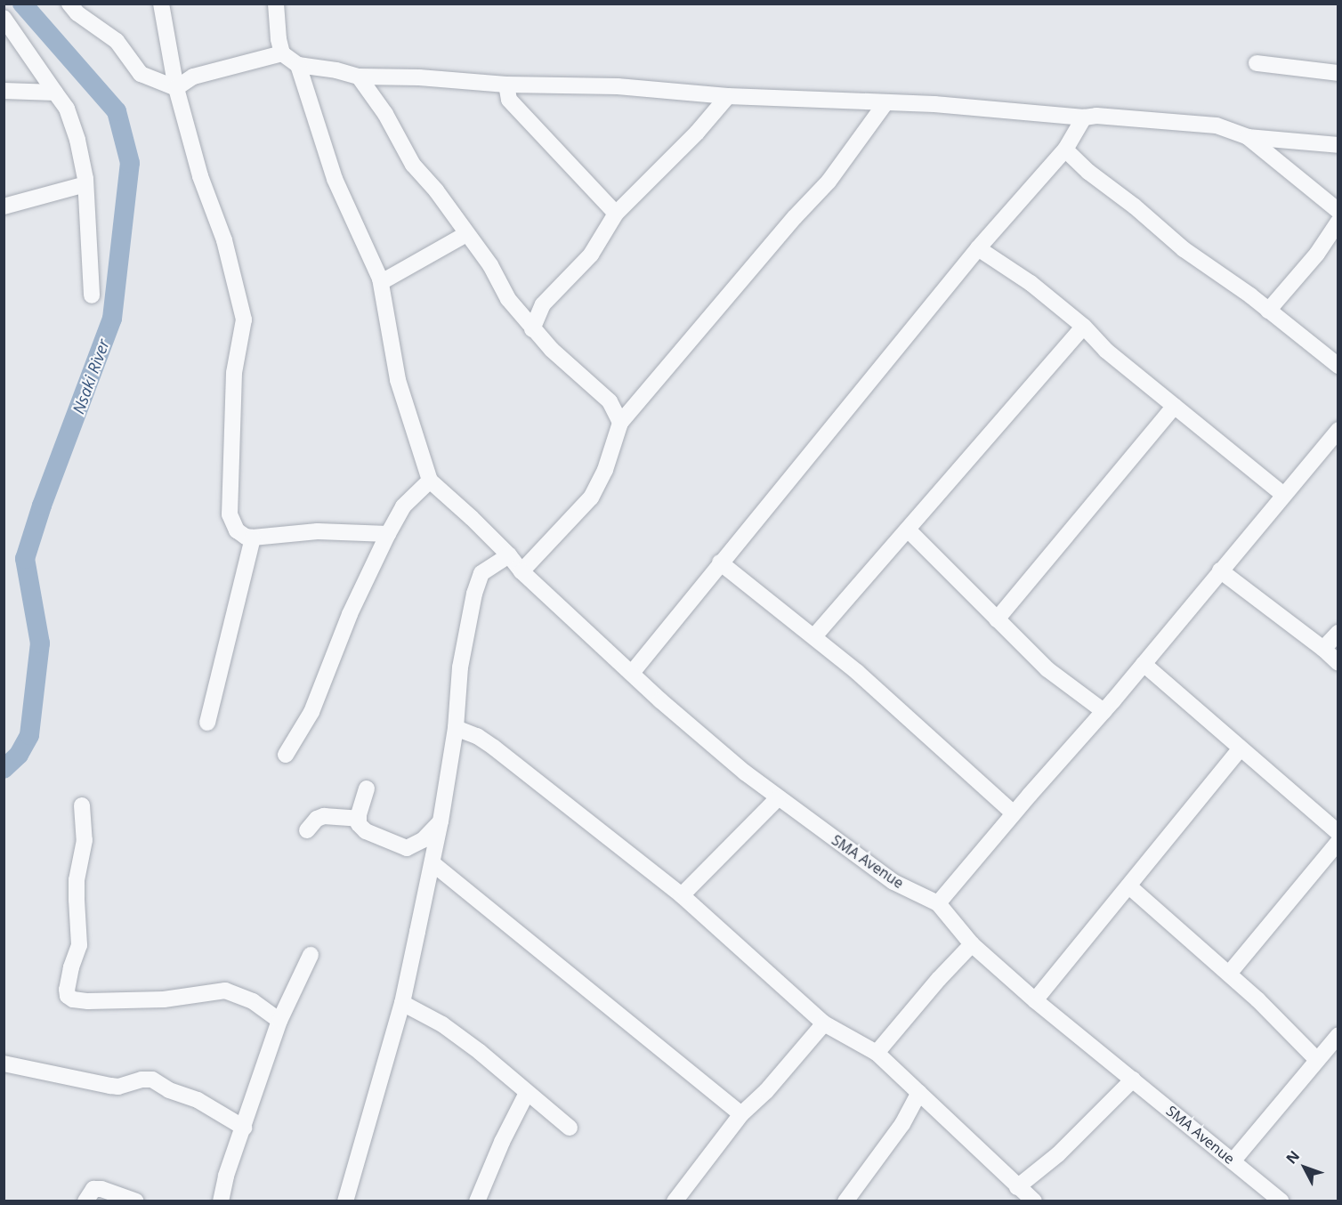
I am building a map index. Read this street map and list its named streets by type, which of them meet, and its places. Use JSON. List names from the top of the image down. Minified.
{"streets":{"street":["SMA Avenue"]},"water":["Nsaki River"],"north":"top left"}
